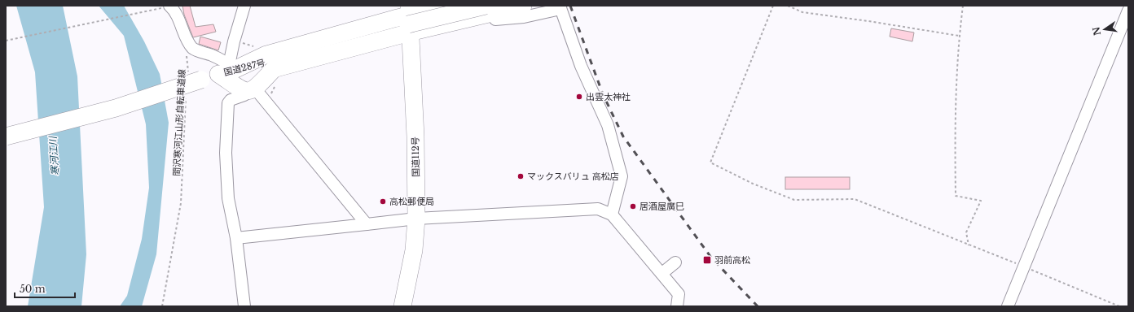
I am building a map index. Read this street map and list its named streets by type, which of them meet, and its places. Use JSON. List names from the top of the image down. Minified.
{"streets":{"highway":["国道287号","国道112号"],"path":["間沢寒河江山形自転車道線"]},"crossings":[["国道287号","間沢寒河江山形自転車道線"]],"water":["寒河江川"],"places":{"other":["出雲太神社","マックスバリュ 高松店","高松郵便局","居酒屋廣巳"],"transit":["羽前高松"]},"scale_bar":"50 m","north":"left"}
